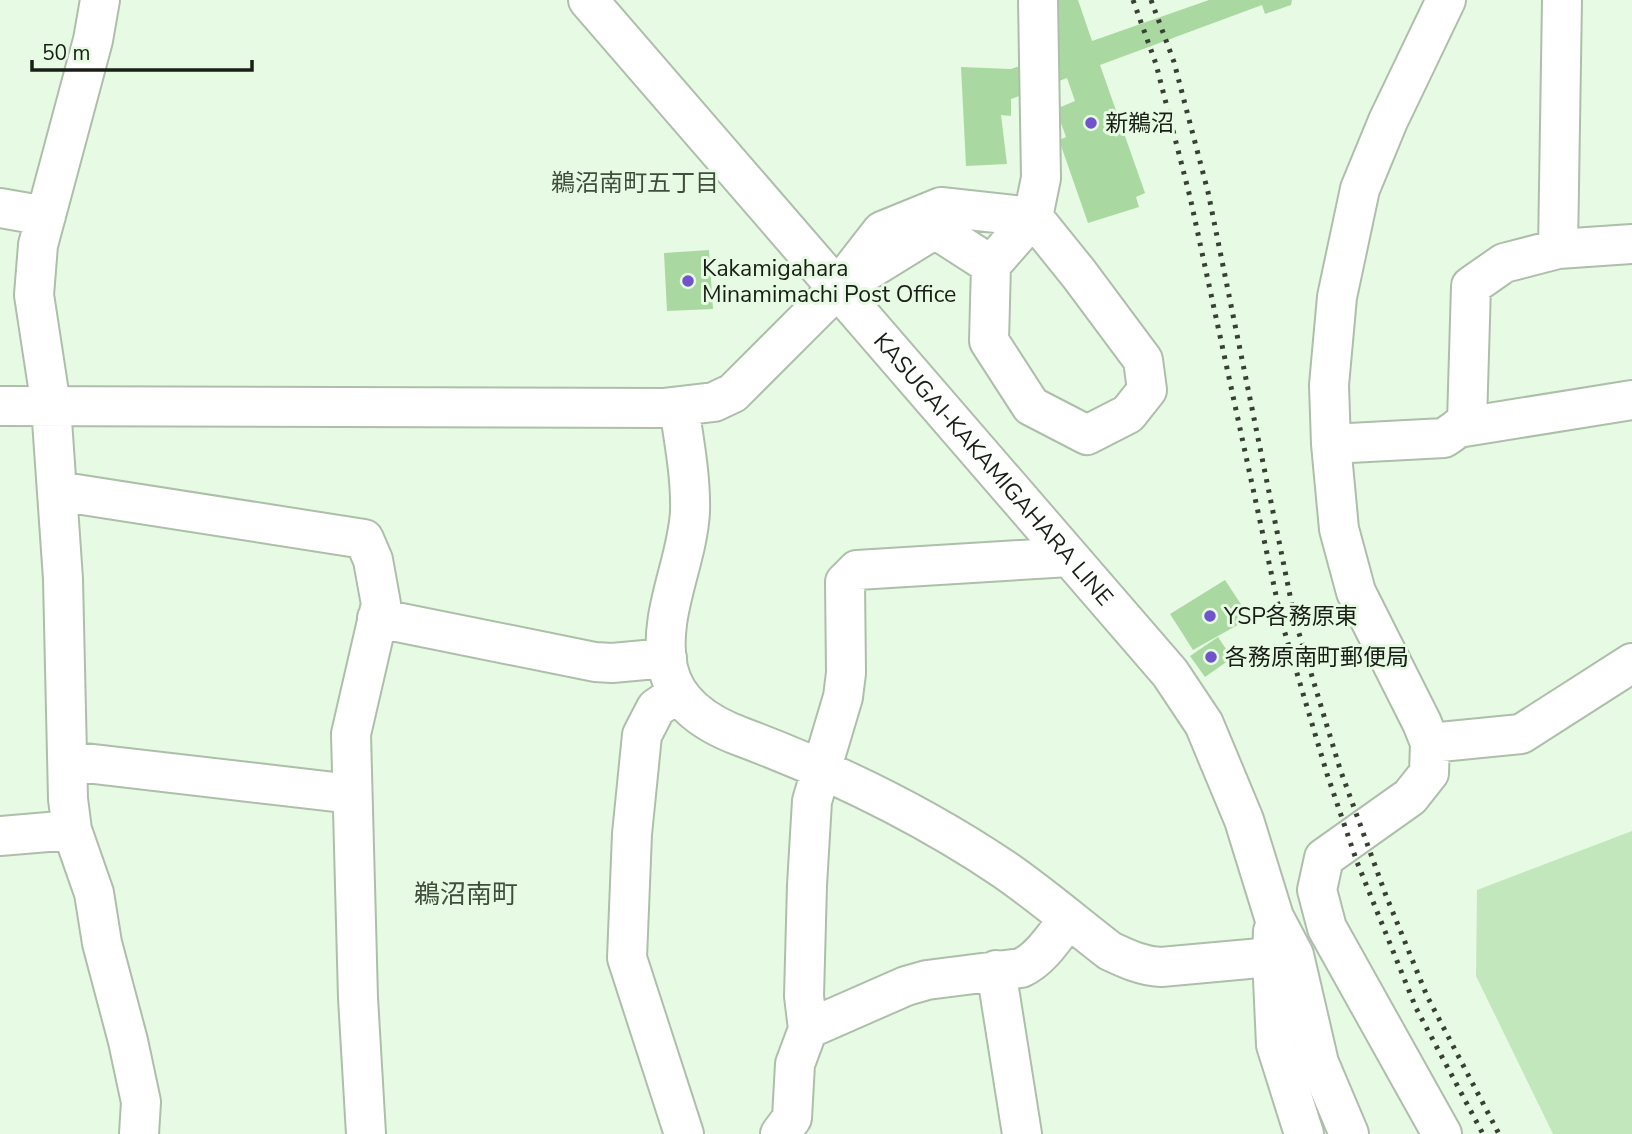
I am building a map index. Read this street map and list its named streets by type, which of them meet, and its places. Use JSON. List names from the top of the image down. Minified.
{"streets":{"street":["KASUGAI-KAKAMIGAHARA LINE"]},"districts":["鵜沼南町五丁目","鵜沼南町"],"places":["新鵜沼","Kakamigahara Minamimachi Post Office","YSP各務原東","各務原南町郵便局"],"scale_bar":"50 m"}
